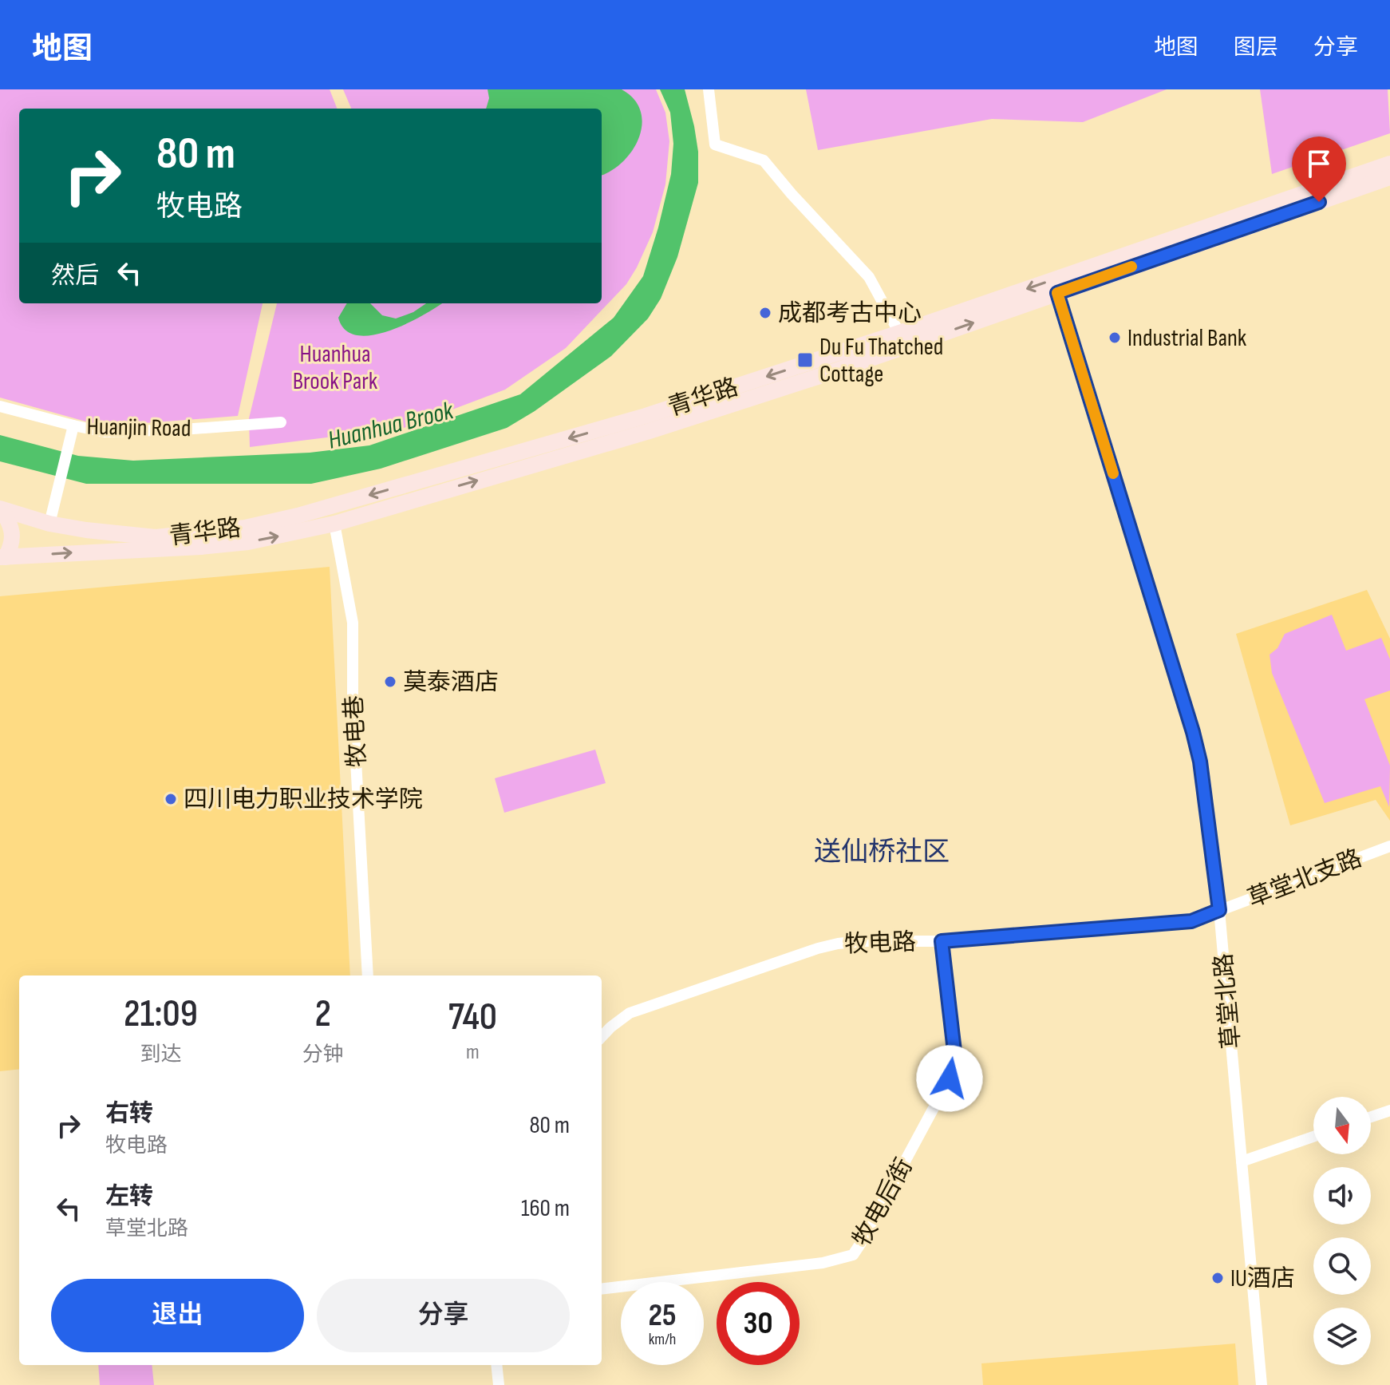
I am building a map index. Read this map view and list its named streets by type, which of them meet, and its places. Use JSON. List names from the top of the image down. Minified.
{"streets":{"main road":["青华路"],"street":["Huanjin Road","牧电巷","草堂北支路","牧电路","草堂北路","牧电后街"]},"crossings":[["青华路","牧电巷"],["青华路","草堂北路"],["草堂北支路","牧电路"],["草堂北支路","草堂北路"],["牧电路","草堂北路"],["牧电路","牧电后街"]],"districts":["送仙桥社区"],"water":["Huanhua Brook"],"parks":["Huanhua Brook Park"],"places":{"other":["成都考古中心","Industrial Bank","莫泰酒店","四川电力职业技术学院","IU酒店"],"transit":["Du Fu Thatched Cottage"]},"north":"bottom","page":{"header":"地图","nav":["地图","图层","分享"],"turn":["80 m","牧电路"],"then":"然后","eta":["21:09","到达","2","分钟","740","m"],"list":[{"name":"右转","note":"牧电路","value":"80 m"},{"name":"左转","note":"草堂北路","value":"160 m"}],"buttons":["退出","分享"],"speed":"25 km/h","limit":"30"}}
